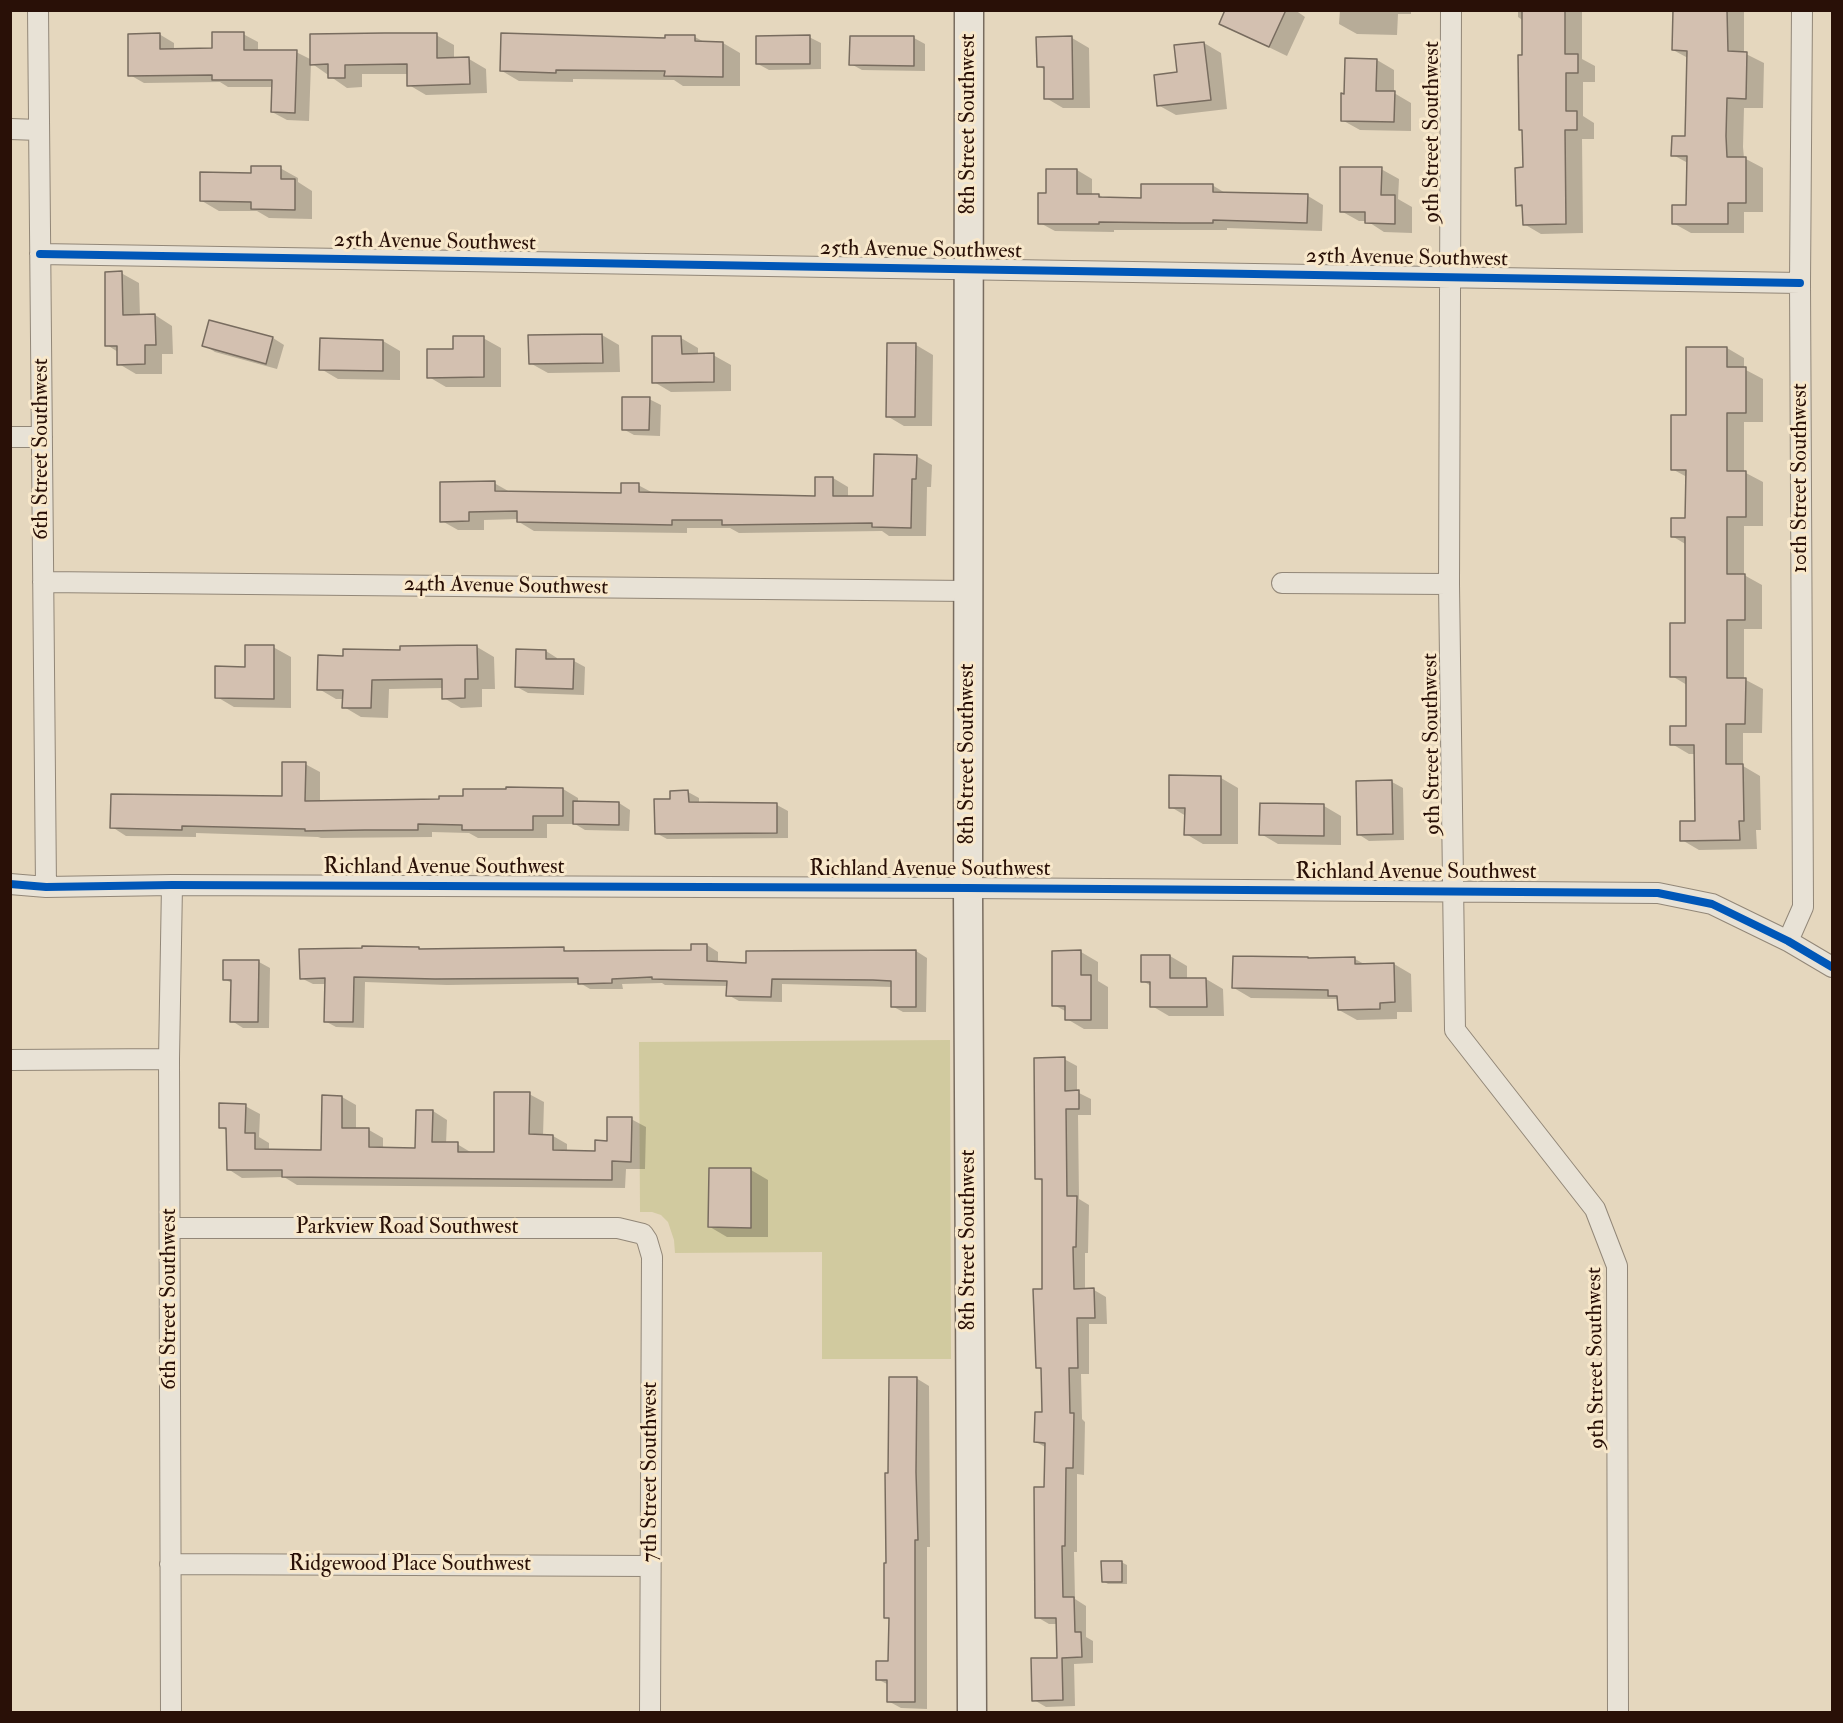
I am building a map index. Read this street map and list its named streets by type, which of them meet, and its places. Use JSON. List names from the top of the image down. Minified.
{"streets":{"street":["8th Street Southwest","9th Street Southwest","25th Avenue Southwest","6th Street Southwest","10th Street Southwest","24th Avenue Southwest","Richland Avenue Southwest","Parkview Road Southwest","7th Street Southwest","Ridgewood Place Southwest"]},"crossings":[["8th Street Southwest","25th Avenue Southwest"],["8th Street Southwest","24th Avenue Southwest"],["8th Street Southwest","Richland Avenue Southwest"],["9th Street Southwest","25th Avenue Southwest"],["9th Street Southwest","Richland Avenue Southwest"],["25th Avenue Southwest","6th Street Southwest"],["25th Avenue Southwest","10th Street Southwest"],["6th Street Southwest","24th Avenue Southwest"],["6th Street Southwest","Richland Avenue Southwest"],["6th Street Southwest","Parkview Road Southwest"],["6th Street Southwest","Ridgewood Place Southwest"],["10th Street Southwest","Richland Avenue Southwest"],["Parkview Road Southwest","7th Street Southwest"],["7th Street Southwest","Ridgewood Place Southwest"]]}
